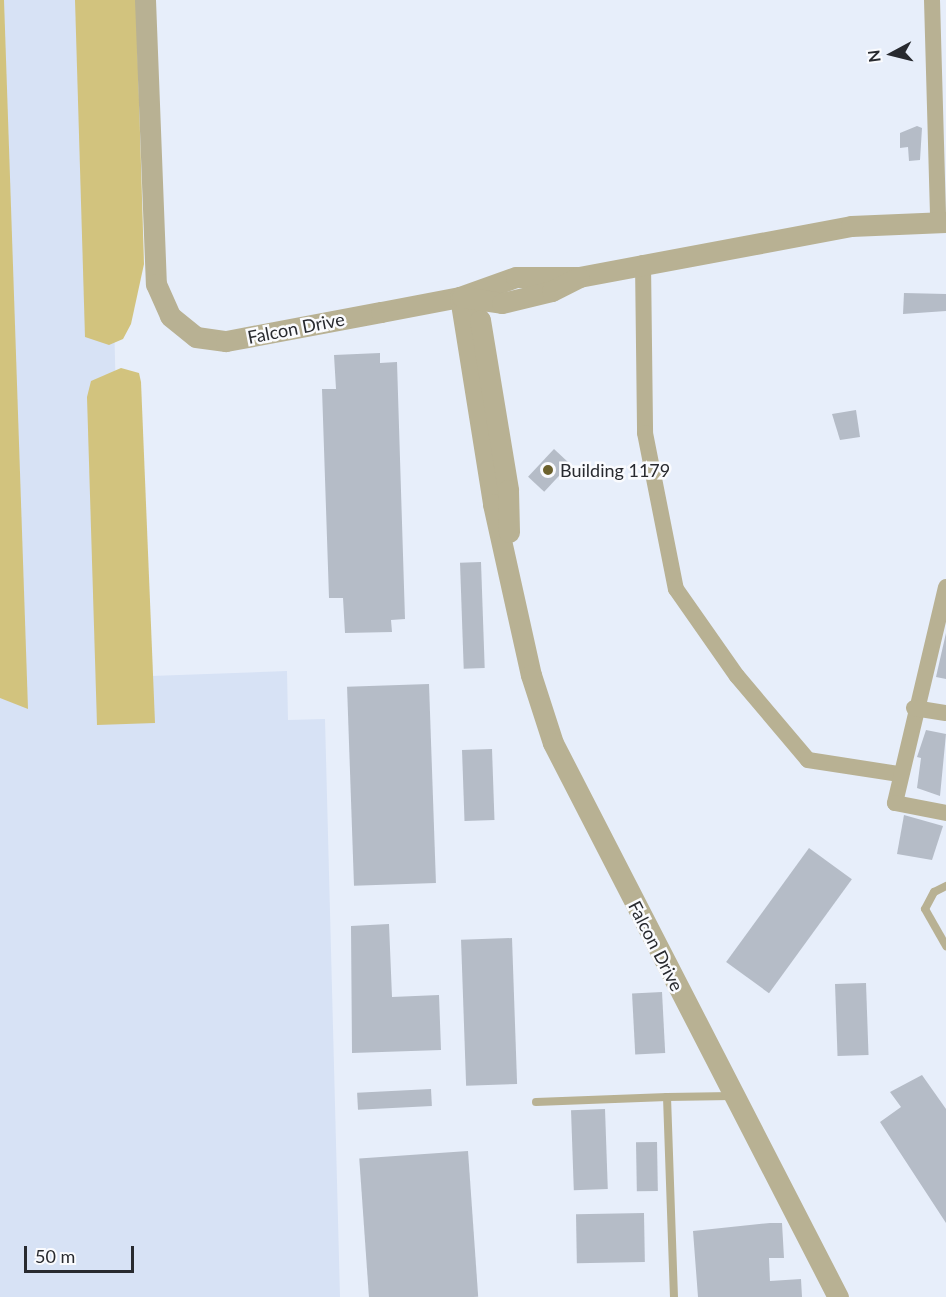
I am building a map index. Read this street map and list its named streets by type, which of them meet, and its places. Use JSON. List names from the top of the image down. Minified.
{"streets":{"street":["Falcon Drive"]},"places":["Building 1179"],"scale_bar":"50 m","north":"left"}
